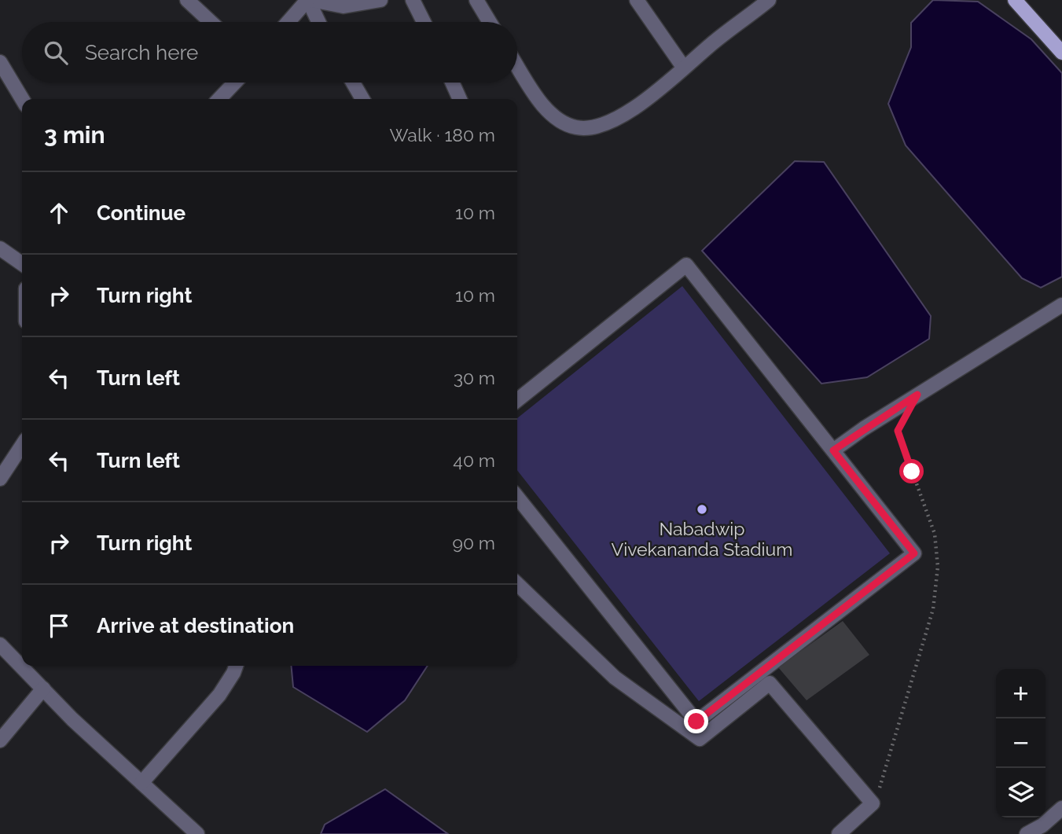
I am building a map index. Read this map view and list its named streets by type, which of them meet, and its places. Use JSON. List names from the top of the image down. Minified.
{"places":["Nabadwip Vivekananda Stadium"],"page":{"search":"Search here","heading":["3 min","Walk · 180 m"],"list":[["Continue","10 m"],["Turn right","10 m"],["Turn left","30 m"],["Turn left","40 m"],["Turn right","90 m"],"Arrive at destination"],"map_buttons":["+","−"]}}
